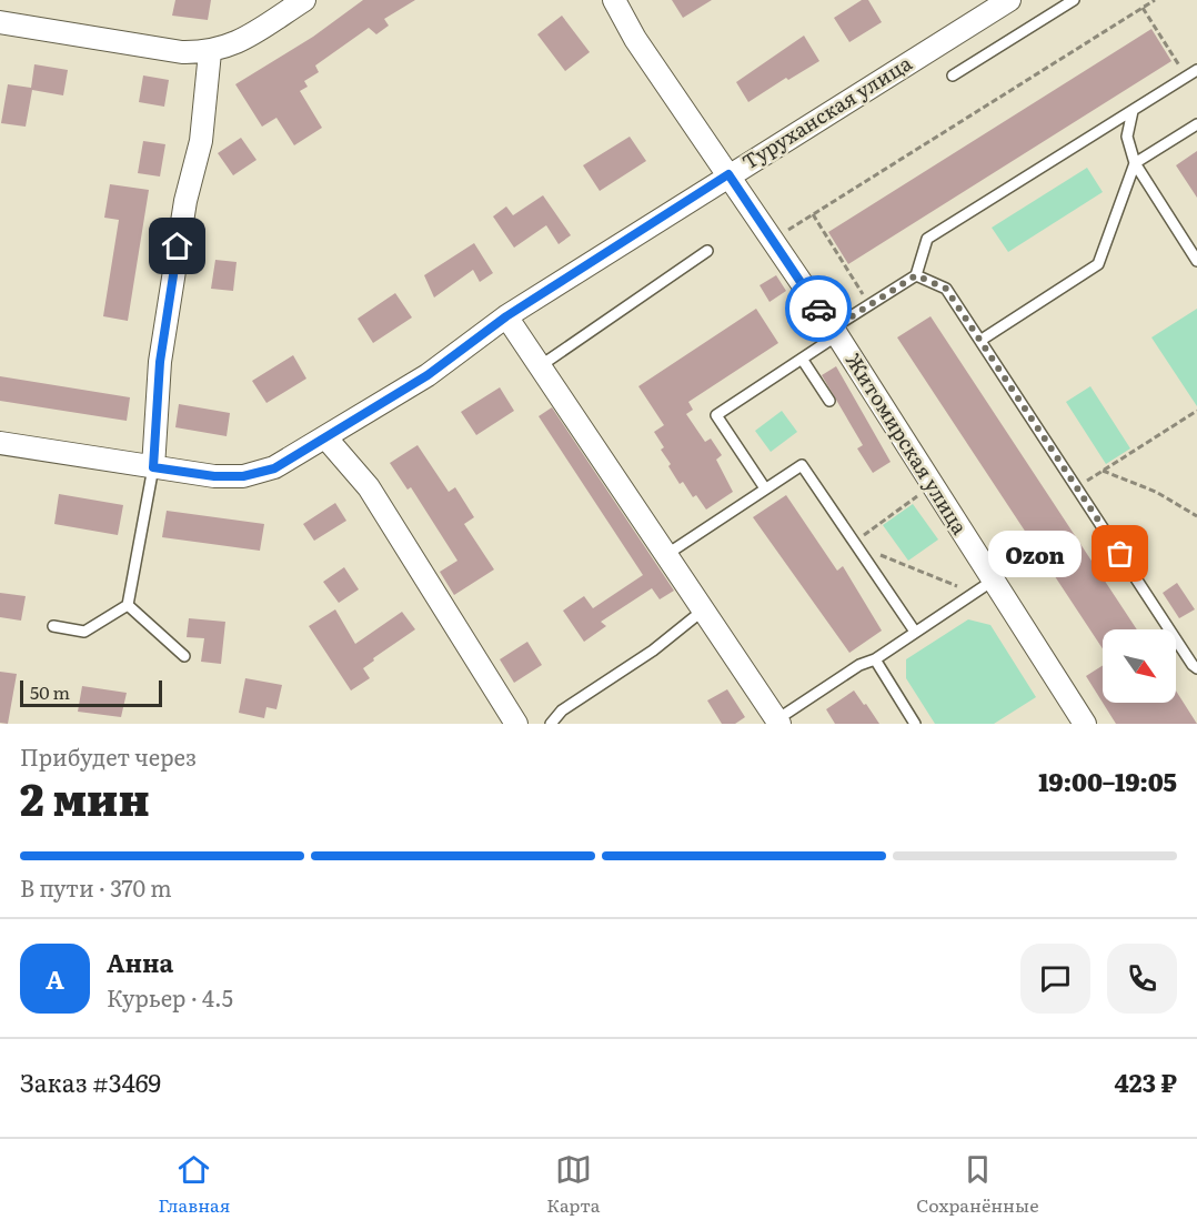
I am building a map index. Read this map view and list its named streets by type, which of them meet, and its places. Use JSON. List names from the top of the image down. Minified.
{"streets":{"street":["Туруханская улица","Житомирская улица"]},"crossings":[["Туруханская улица","Житомирская улица"]],"places":["Ozon"],"scale_bar":"50 m","north":"bottom right","page":{"bubble":"Ozon","scale":"50 m","heading":["2 мин","Прибудет через","19:00–19:05"],"panel":["Анна","Курьер · 4.5","Заказ #3469","423 ₽"],"bar":"В пути · 370 m","round":"А","tabs":["Главная","Карта","Сохранённые"]}}
